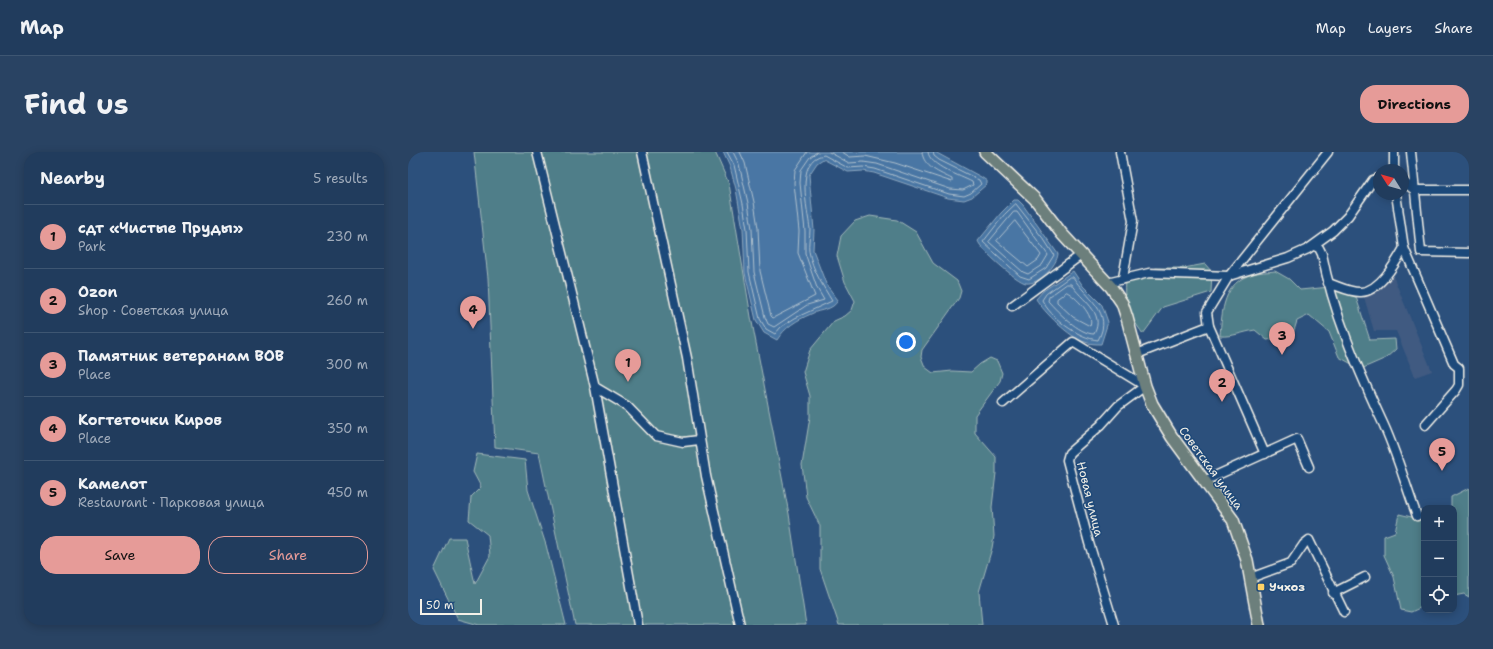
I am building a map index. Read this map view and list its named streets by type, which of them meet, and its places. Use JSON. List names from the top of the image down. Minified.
{"streets":{"main road":["Советская улица"],"street":["Новая улица"]},"crossings":[["Советская улица","Новая улица"]],"places":{"transit":["Учхоз"]},"scale_bar":"50 m","north":"top left","page":{"header":"Map","nav":["Map","Layers","Share"],"title":"Find us","buttons":["Directions",["Save","Share"]],"heading":["Nearby","5 results"],"list":[{"mark":"1","name":"сдт «Чистые Пруды»","note":"Park","value":"230 m"},{"mark":"2","name":"Ozon","note":"Shop · Советская улица","value":"260 m"},{"mark":"3","name":"Памятник ветеранам ВОВ","note":"Place","value":"300 m"},{"mark":"4","name":"Когтеточки Киров","note":"Place","value":"350 m"},{"mark":"5","name":"Камелот","note":"Restaurant · Парковая улица","value":"450 m"}],"pins":["4","3","1","2","5"],"map_buttons":["+","−"],"scale":"50 m"}}
